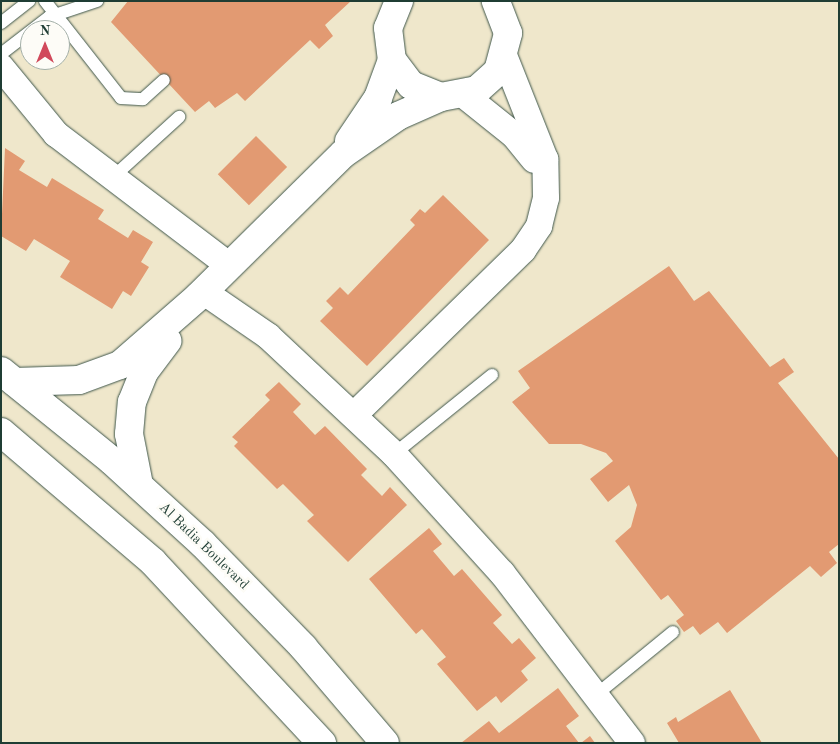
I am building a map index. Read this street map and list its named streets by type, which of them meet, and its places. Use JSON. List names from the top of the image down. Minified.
{"streets":{"street":["Al Badia Boulevard"]},"north":"top"}
